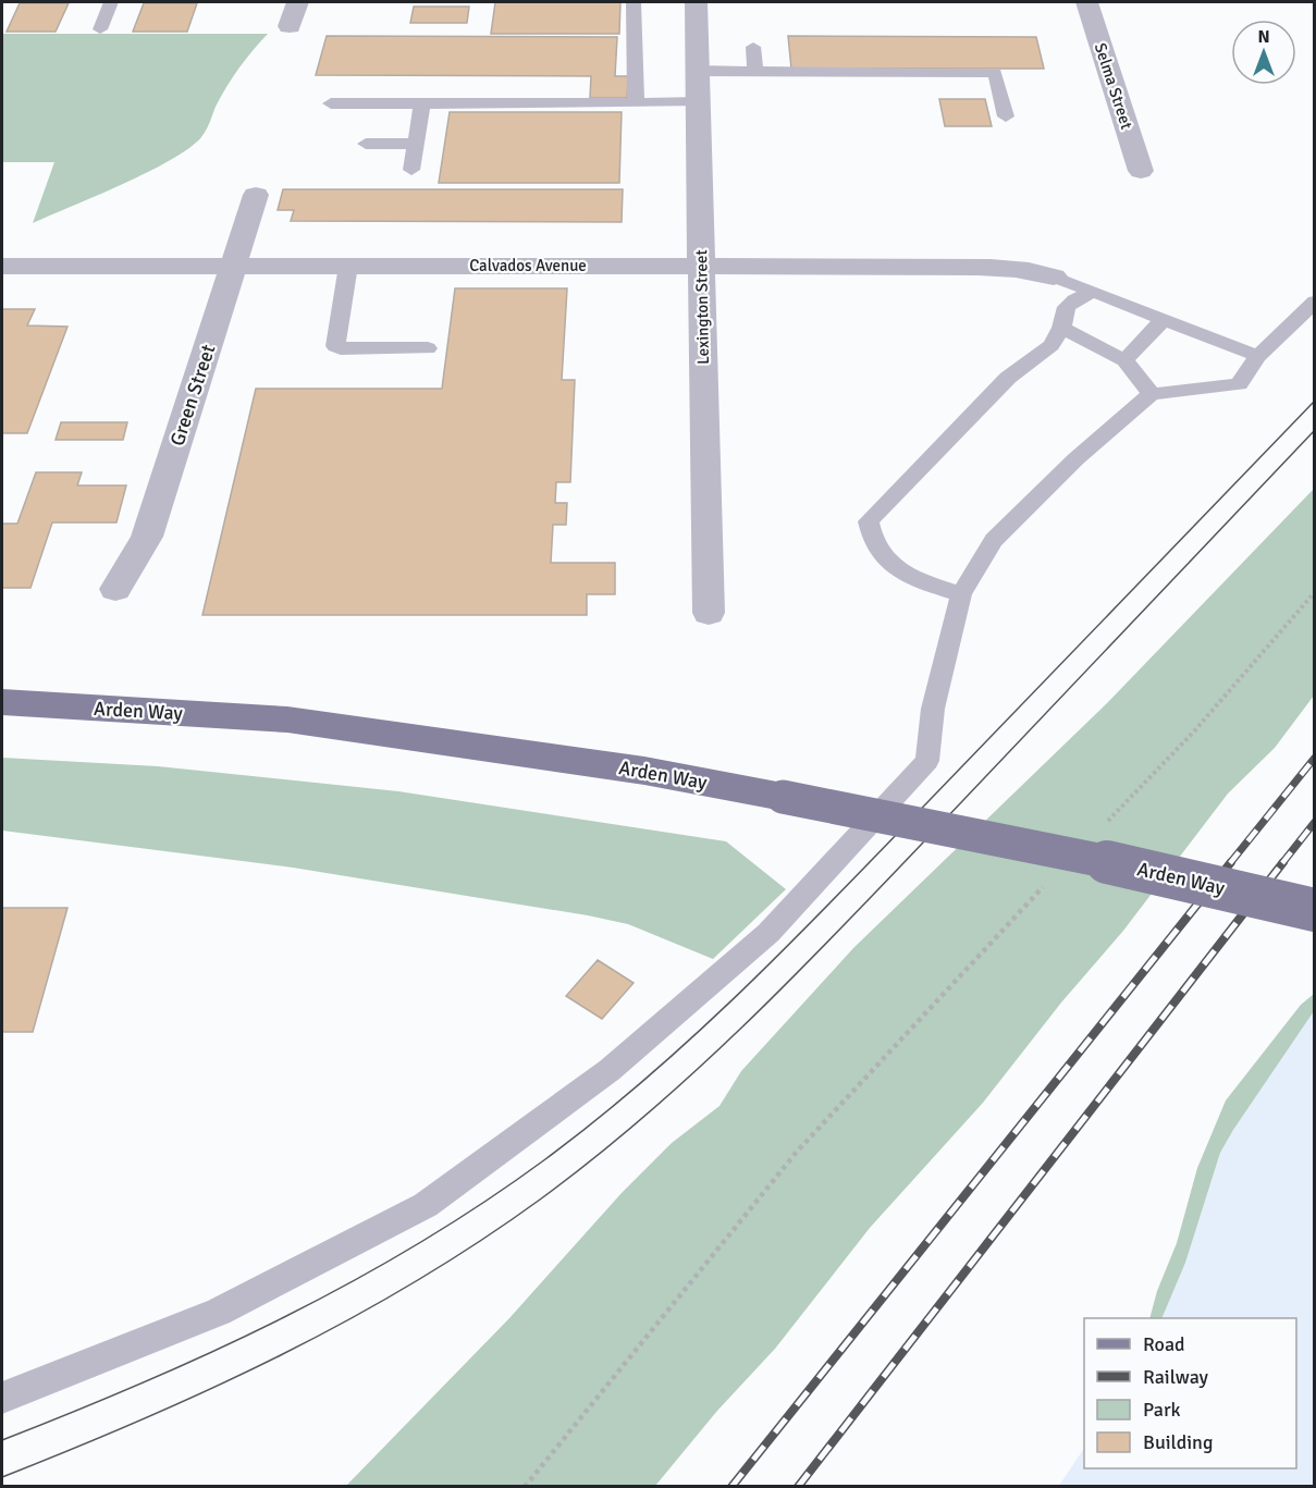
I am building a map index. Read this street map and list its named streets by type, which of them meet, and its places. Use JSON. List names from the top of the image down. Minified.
{"streets":{"main road":["Arden Way"],"street":["Selma Street","Calvados Avenue","Lexington Street","Green Street"]},"crossings":[["Calvados Avenue","Lexington Street"],["Calvados Avenue","Green Street"]],"legend":["Road","Railway","Park","Building"],"north":"top"}
